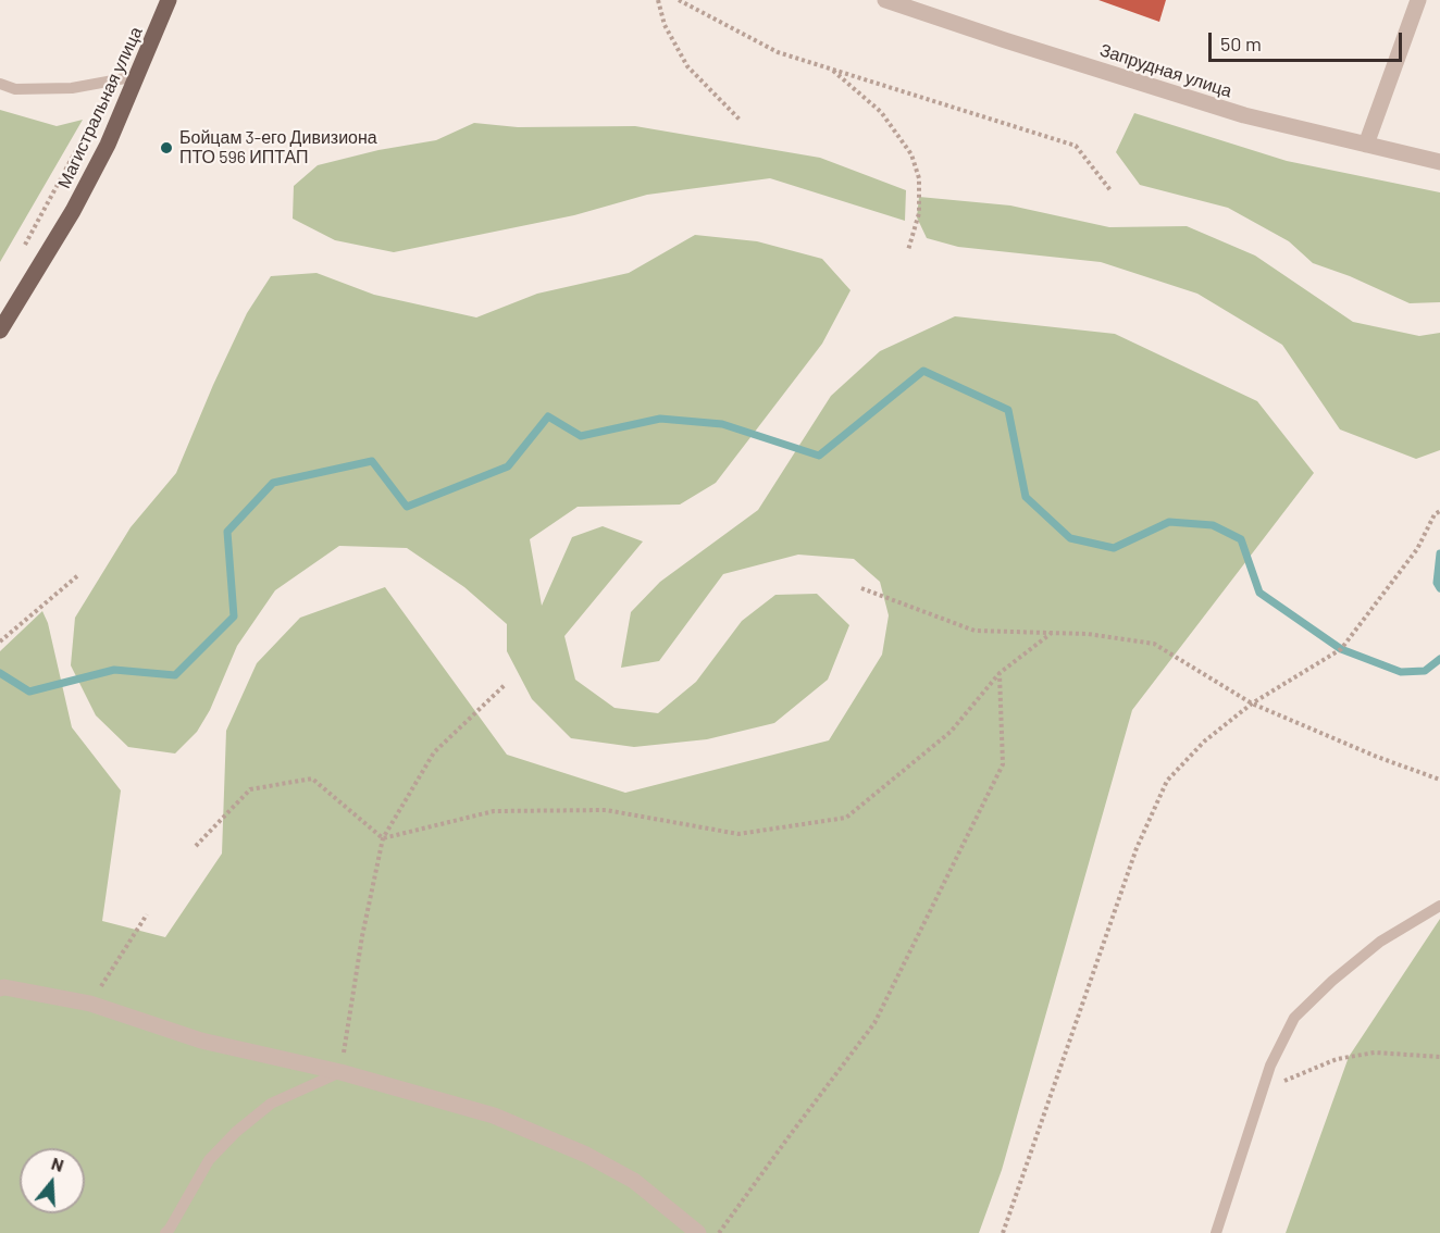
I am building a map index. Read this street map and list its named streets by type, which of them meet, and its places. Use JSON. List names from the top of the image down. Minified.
{"streets":{"main road":["Магистральная улица"],"street":["Запрудная улица"]},"places":["Бойцам 3-его Дивизиона ПТО 596 ИПТАП"],"scale_bar":"50 m","north":"top"}
